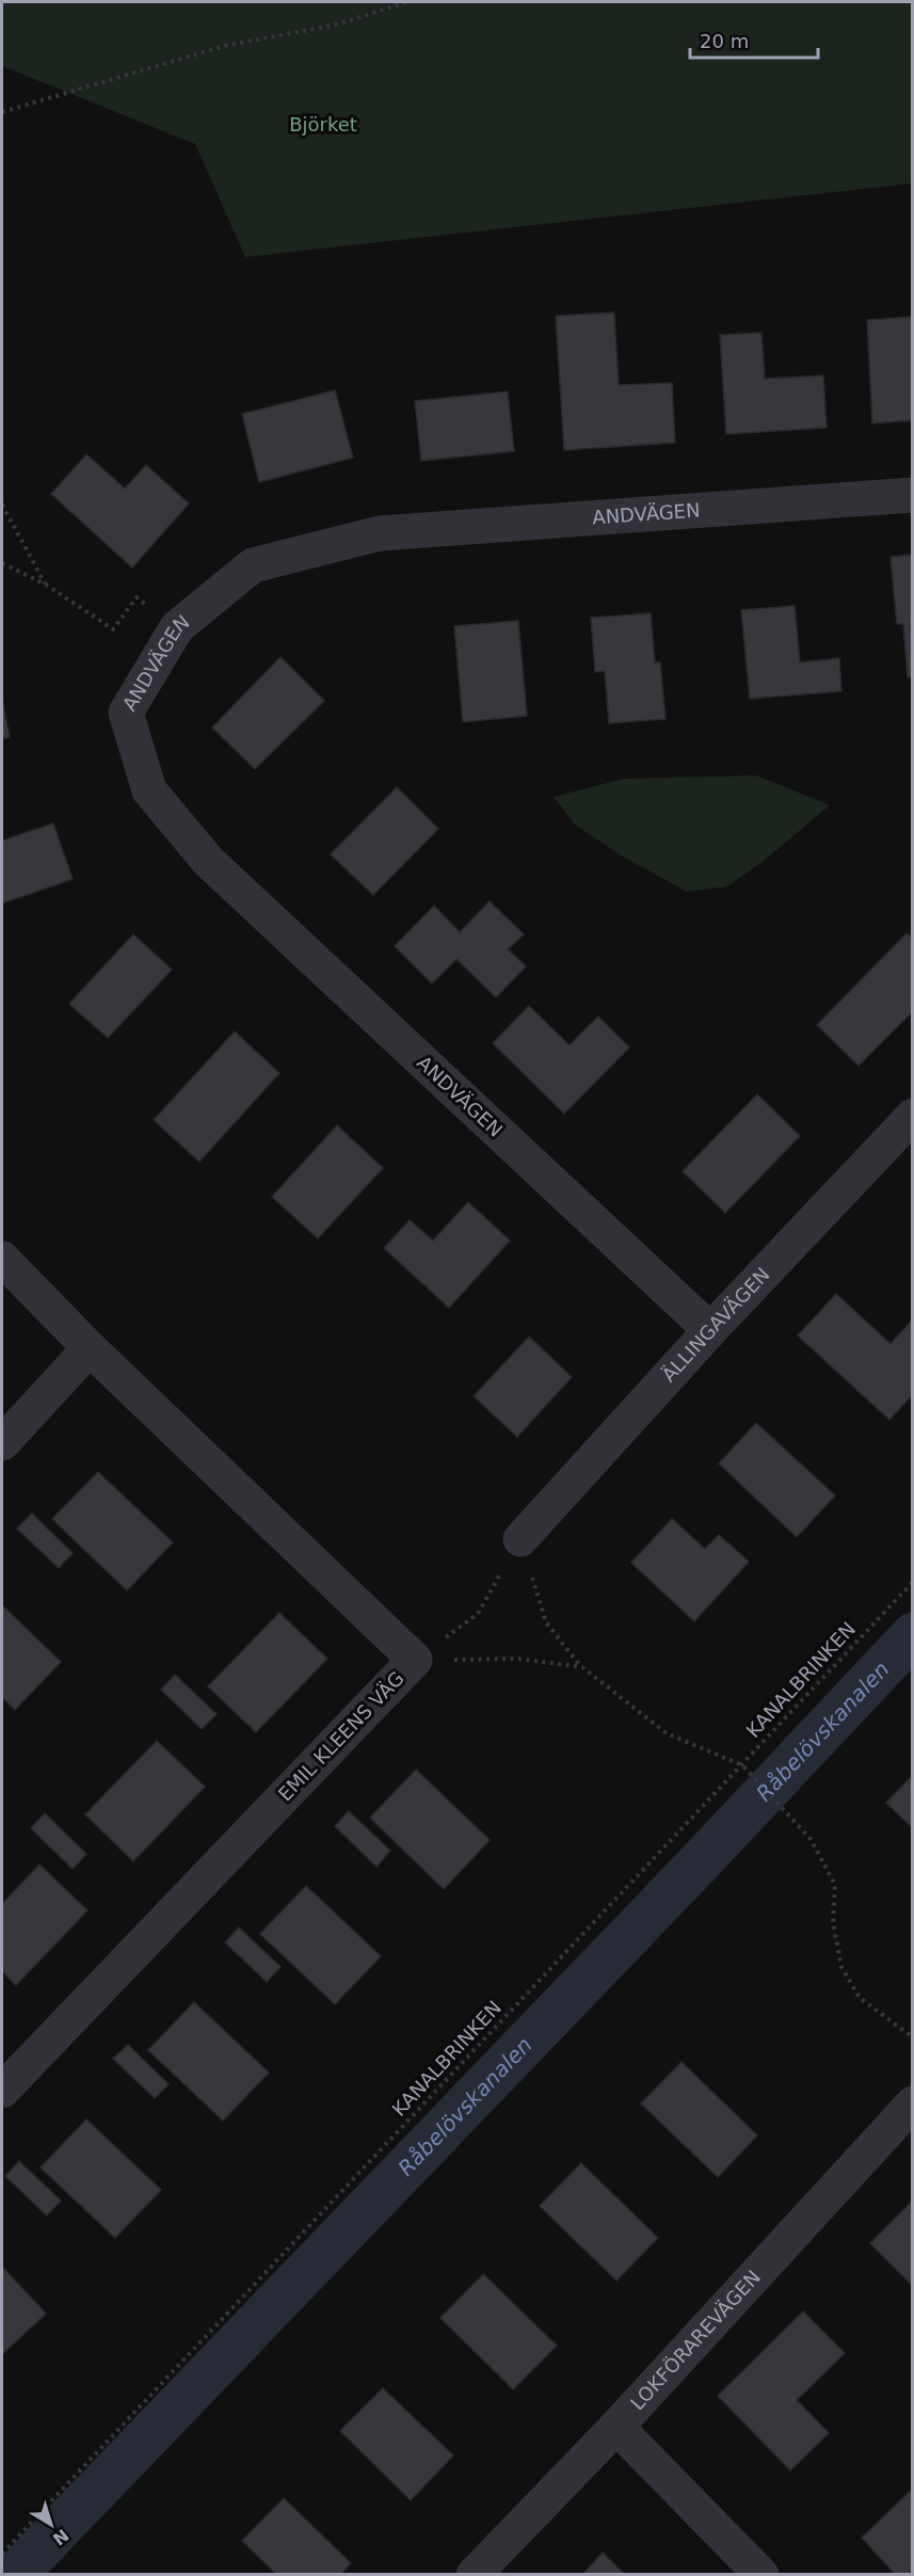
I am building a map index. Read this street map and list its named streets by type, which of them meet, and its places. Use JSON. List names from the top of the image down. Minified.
{"streets":{"street":["ANDVÄGEN","ÄLLINGAVÄGEN","EMIL KLEENS VÄG","LOKFÖRAREVÄGEN"],"path":["KANALBRINKEN"]},"crossings":[["ANDVÄGEN","ÄLLINGAVÄGEN"]],"water":["Råbelövskanalen"],"parks":["Björket"],"scale_bar":"20 m","north":"bottom right"}
